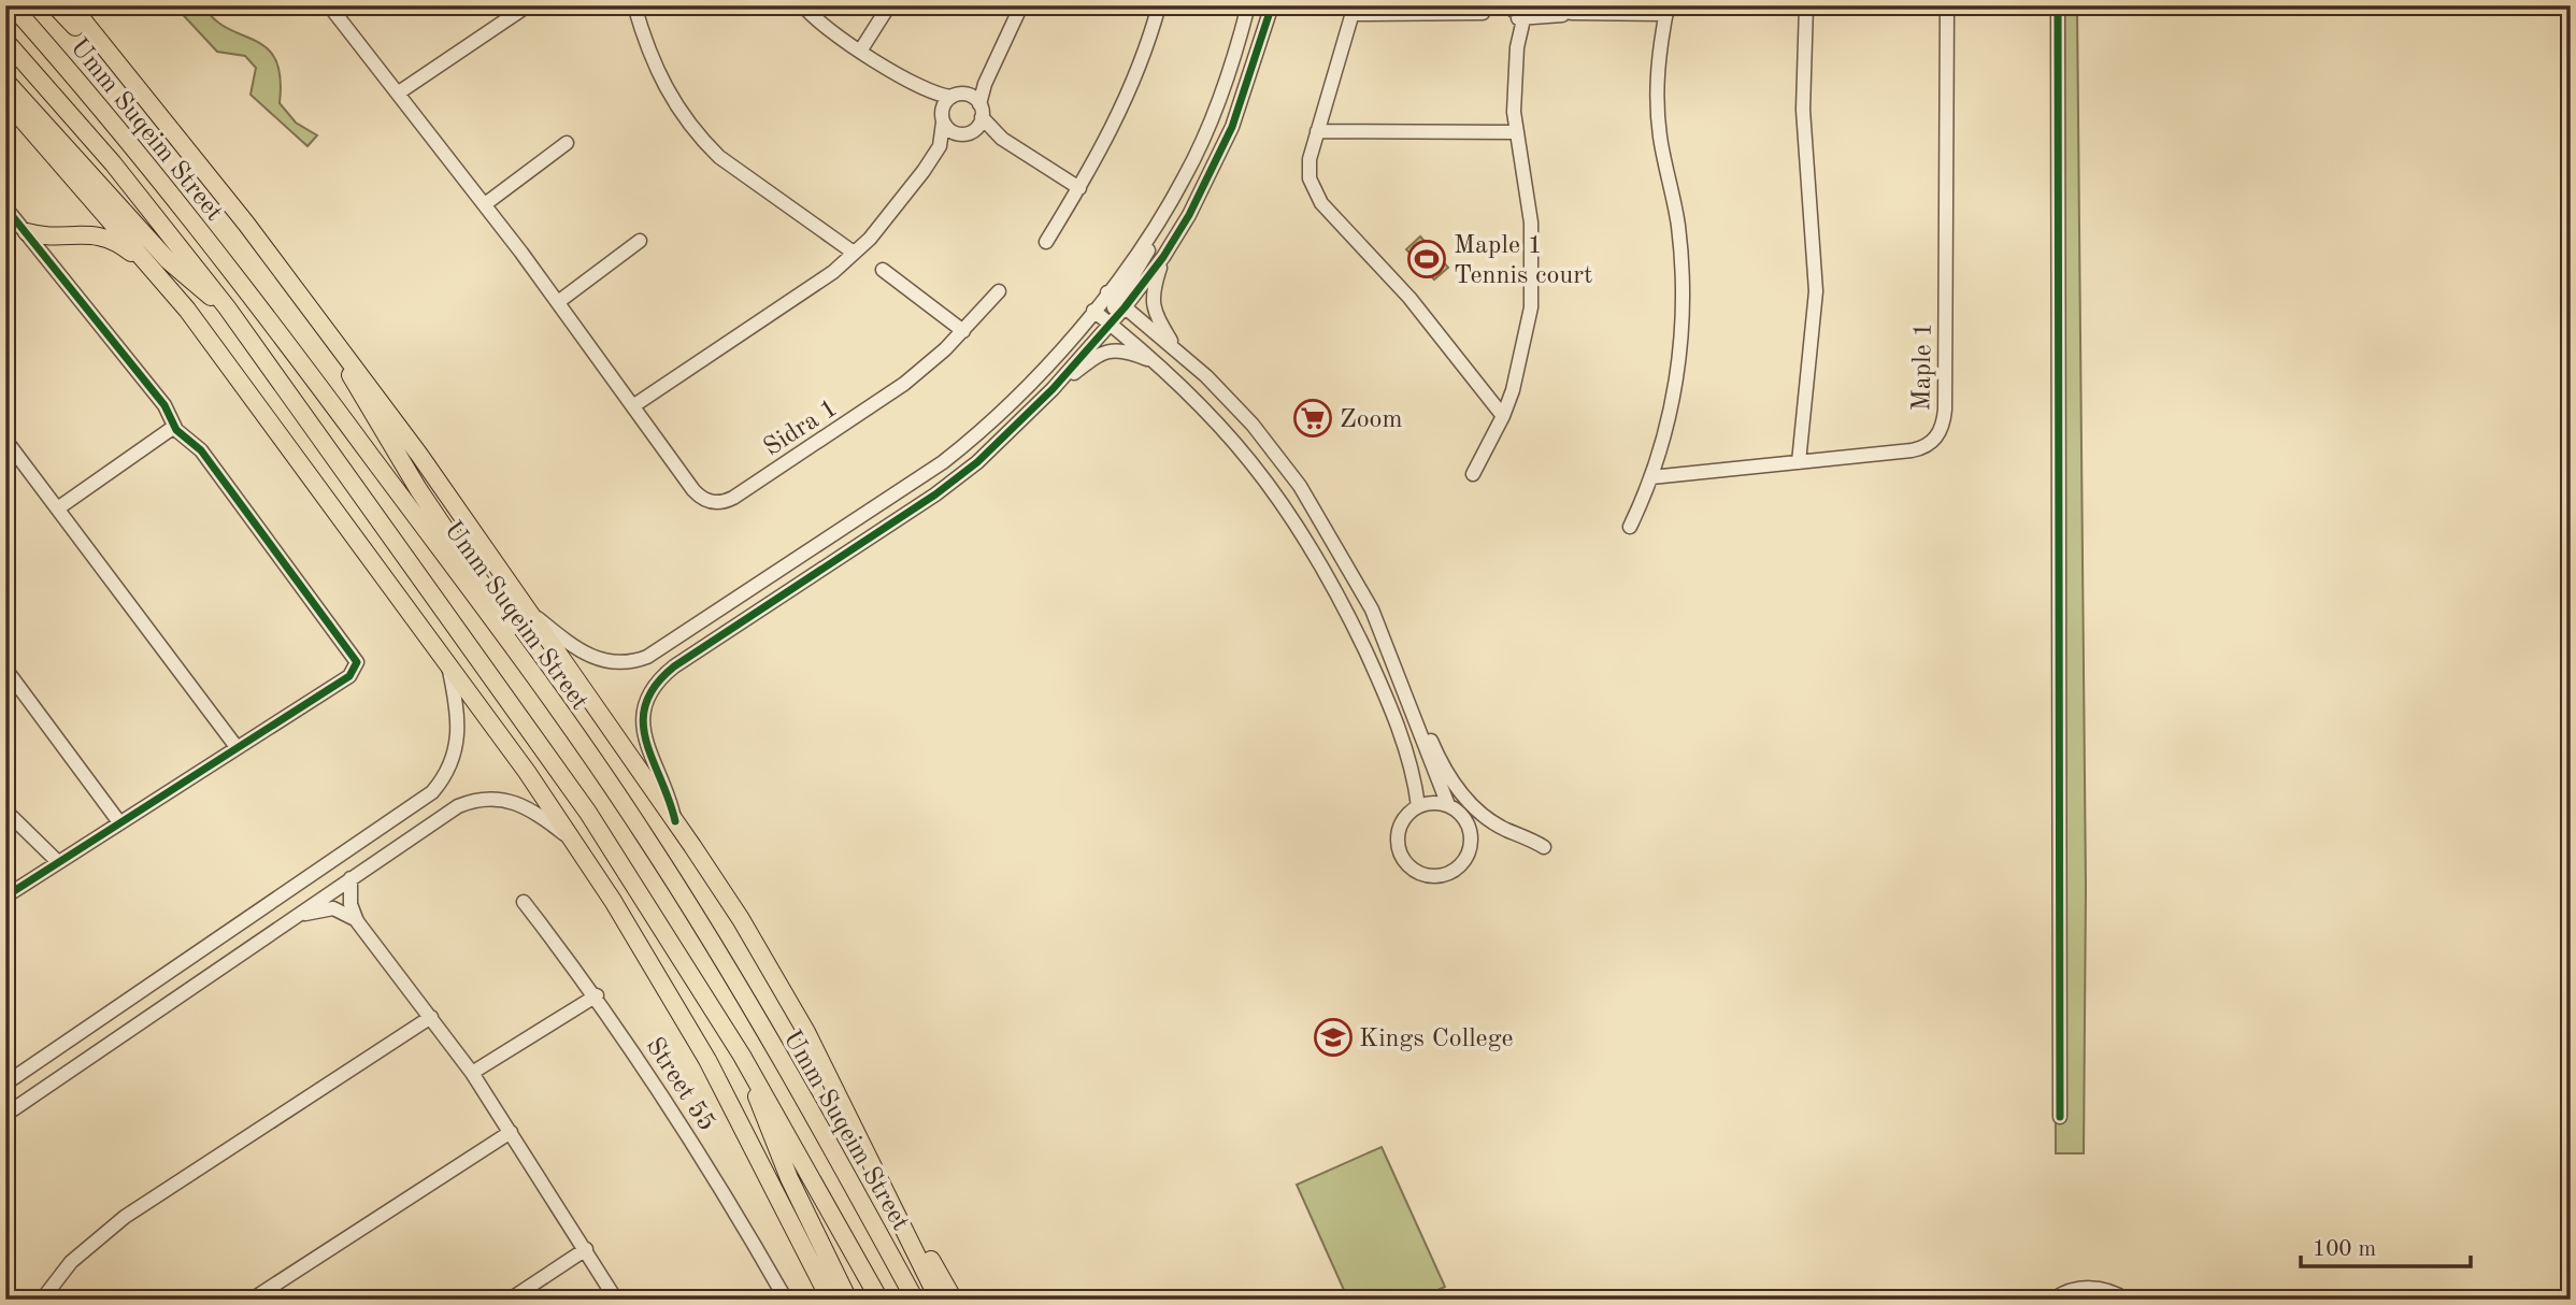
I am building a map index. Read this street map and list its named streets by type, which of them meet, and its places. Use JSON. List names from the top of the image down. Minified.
{"streets":{"main road":["Umm Suqeim Street"],"street":["Maple 1","Sidra 1","Street 55"]},"places":{"sports":["Maple 1 Tennis court"],"supermarket":["Zoom"],"school or university":["Kings College"]},"scale_bar":"100 m"}
